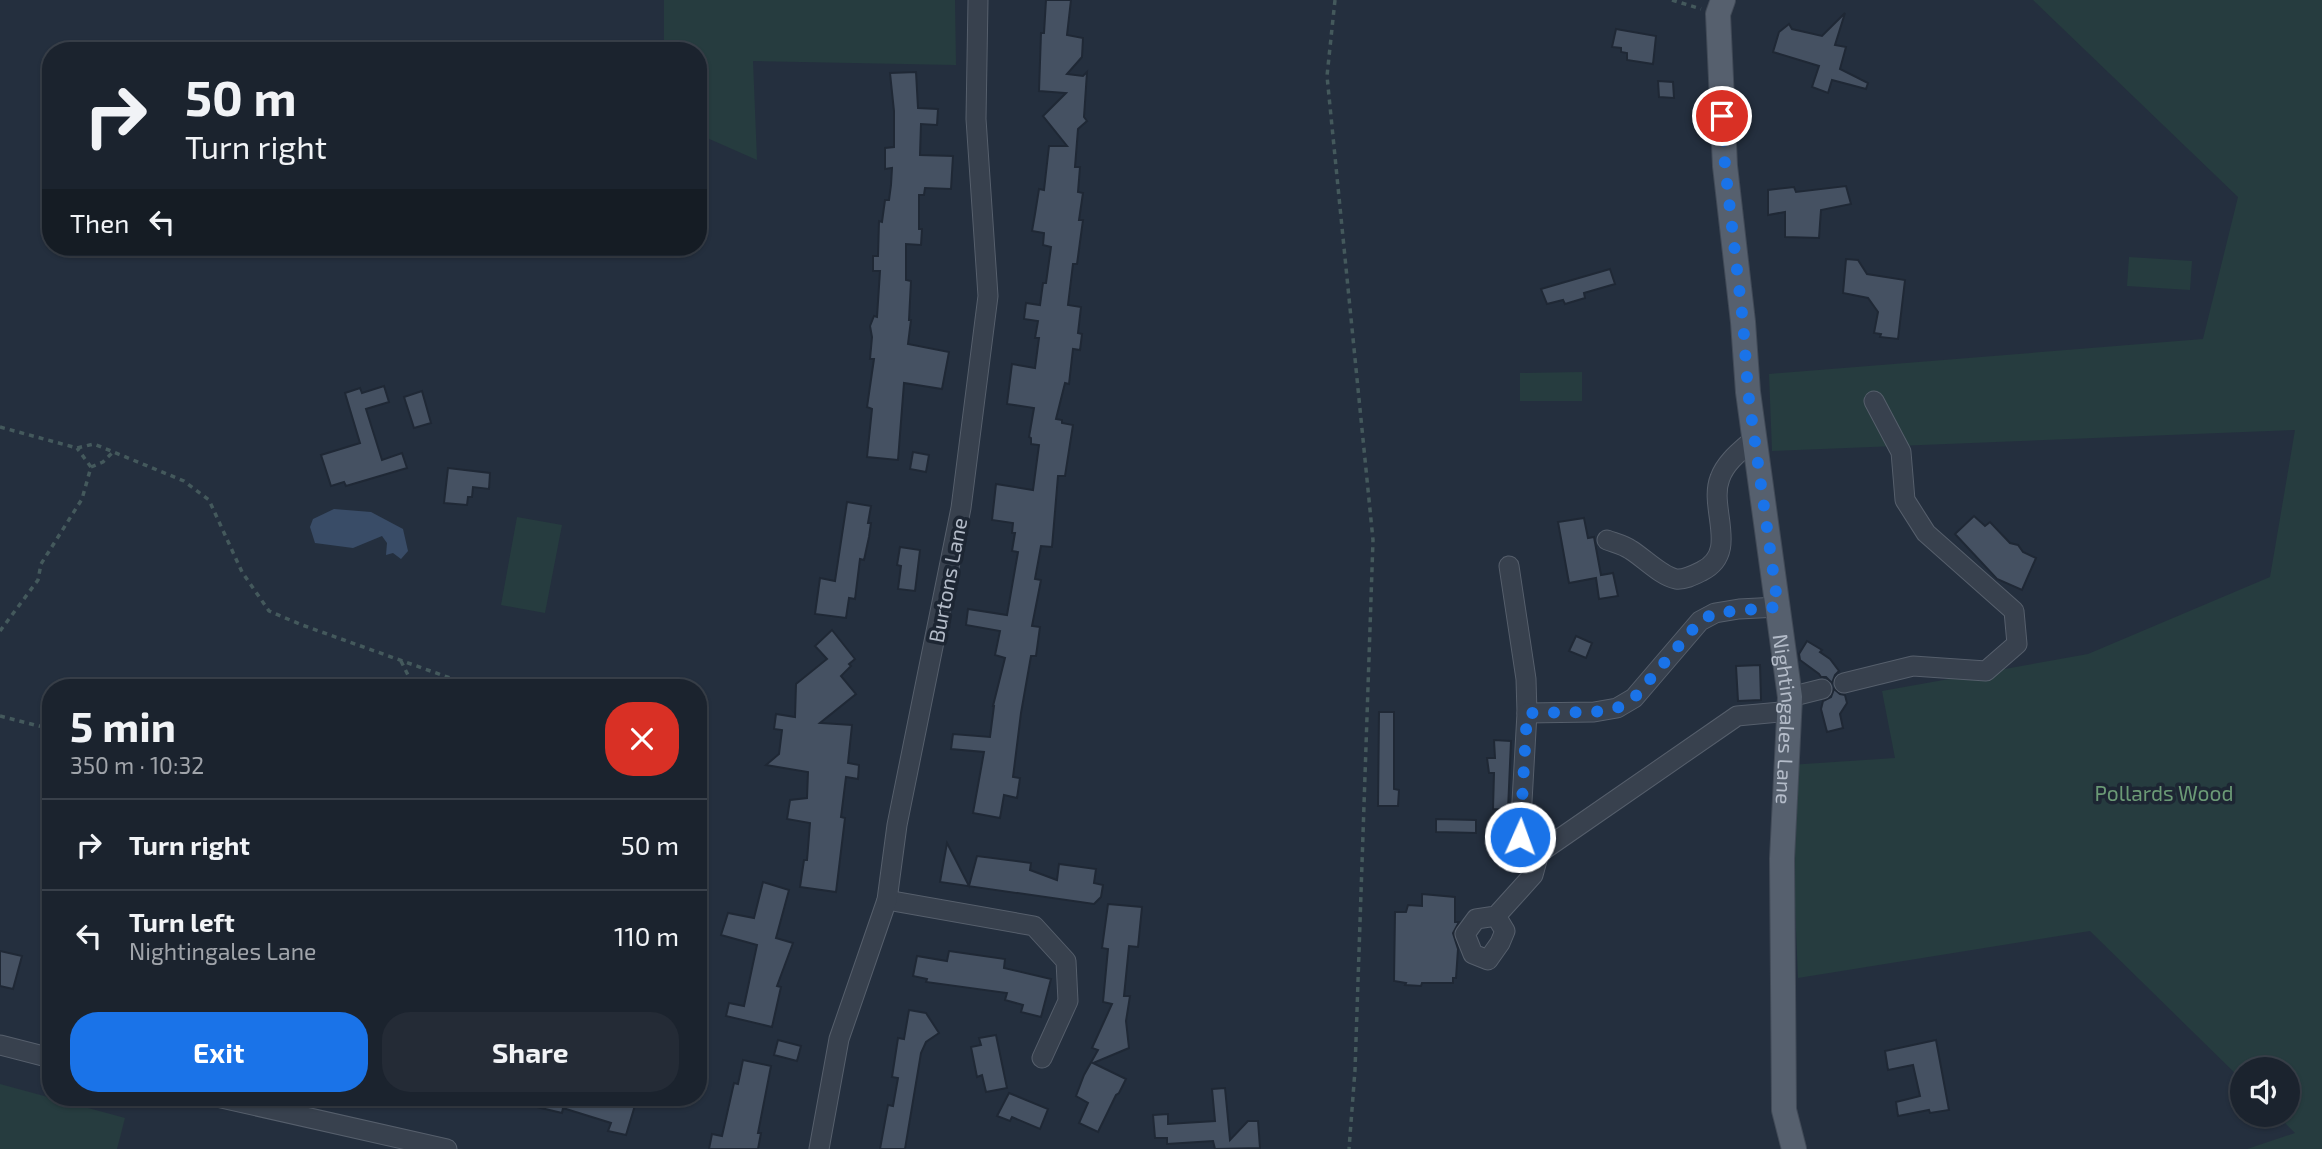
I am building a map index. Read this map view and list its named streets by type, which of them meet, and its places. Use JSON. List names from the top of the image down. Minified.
{"streets":{"main road":["Nightingales Lane"],"street":["Burtons Lane"]},"parks":["Pollards Wood"],"page":{"turn":["50 m","Turn right"],"then":"Then","heading":["5 min","350 m · 10:32"],"list":[{"name":"Turn right","value":"50 m"},{"name":"Turn left","note":"Nightingales Lane","value":"110 m"}],"buttons":["Exit","Share"]}}
